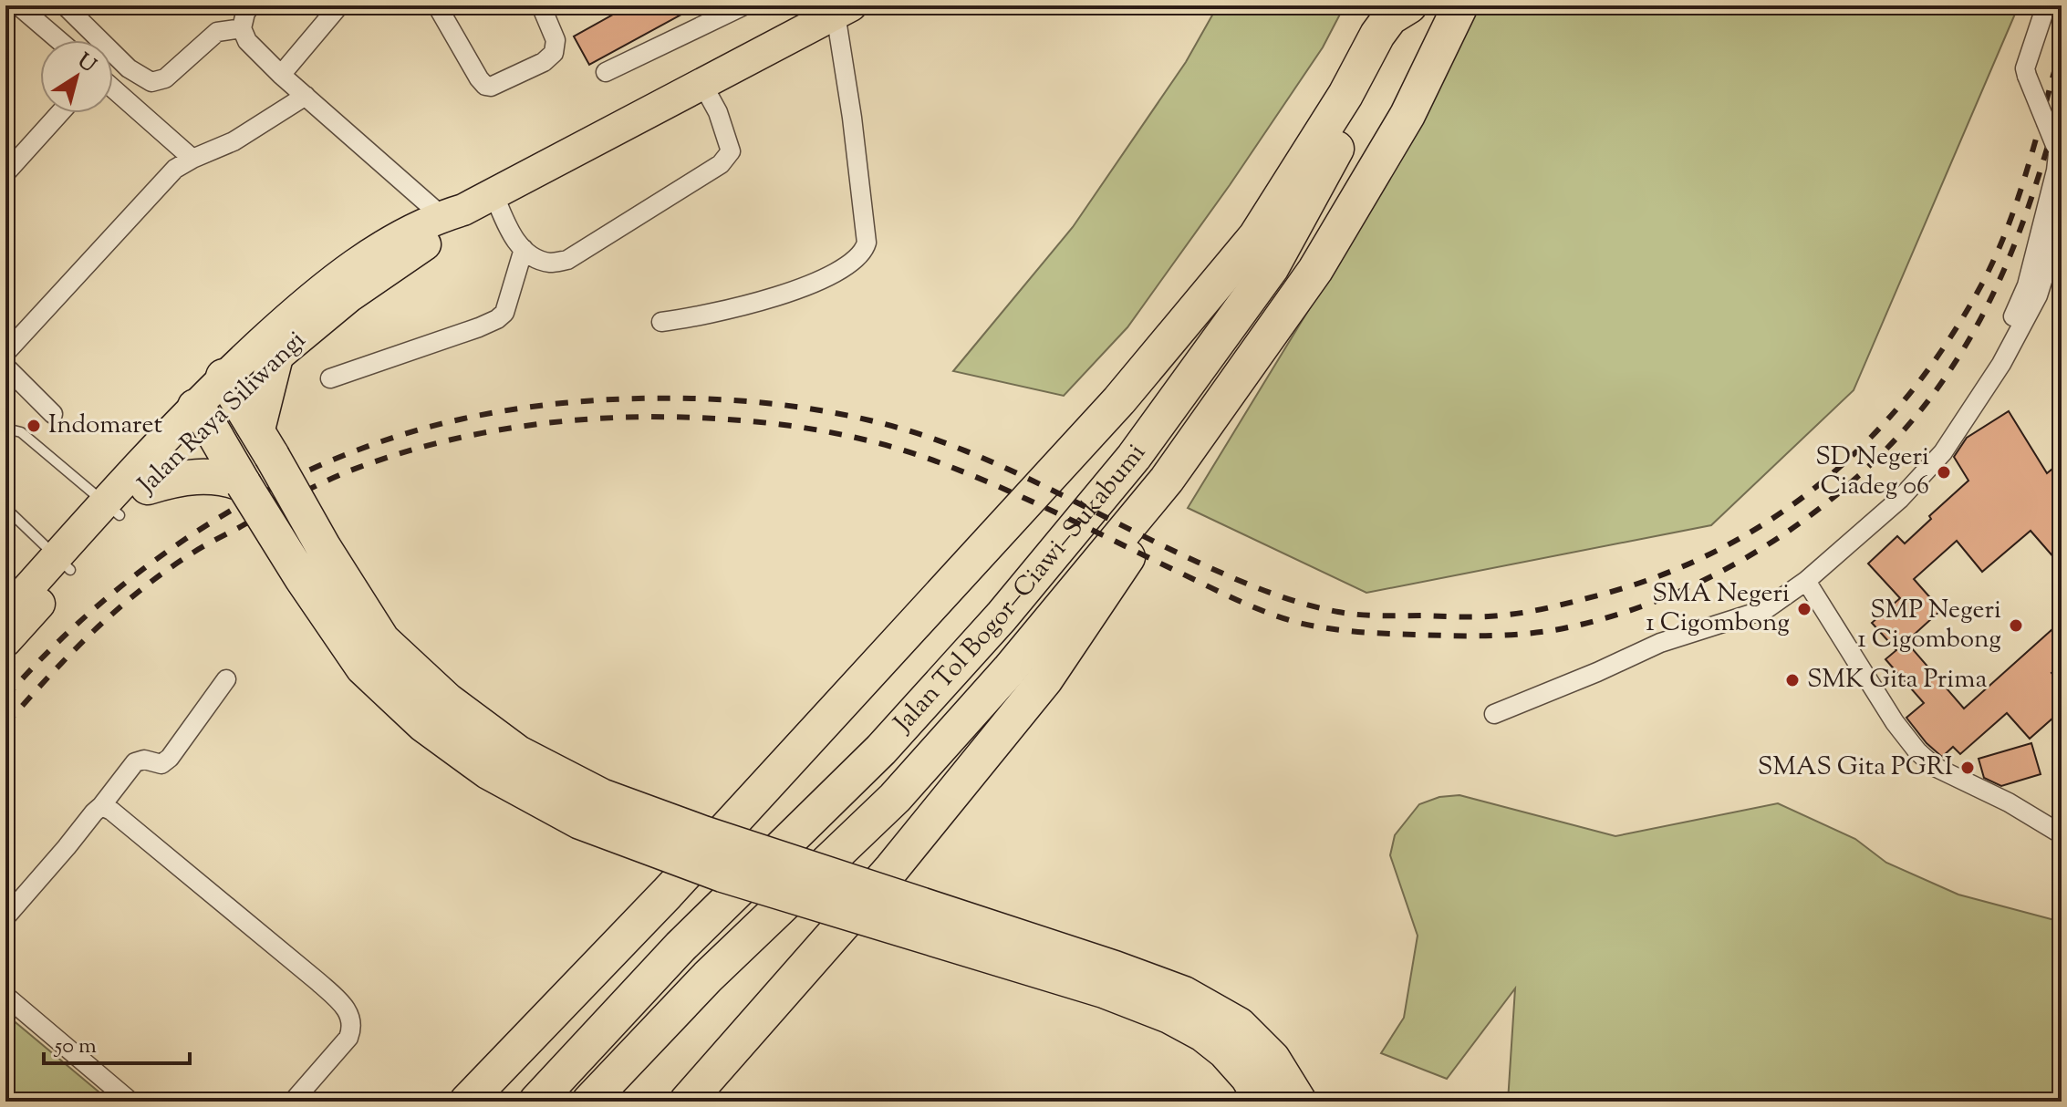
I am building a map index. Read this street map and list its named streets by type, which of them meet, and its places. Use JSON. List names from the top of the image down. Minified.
{"streets":{"highway":["Jalan Raya Siliwangi","Jalan Tol Bogor–Ciawi–Sukabumi"]},"places":["Indomaret","SD Negeri Ciadeg 06","SMA Negeri 1 Cigombong","SMP Negeri 1 Cigombong","SMK Gita Prima","SMAS Gita PGRI"],"scale_bar":"50 m","north":"top right"}
